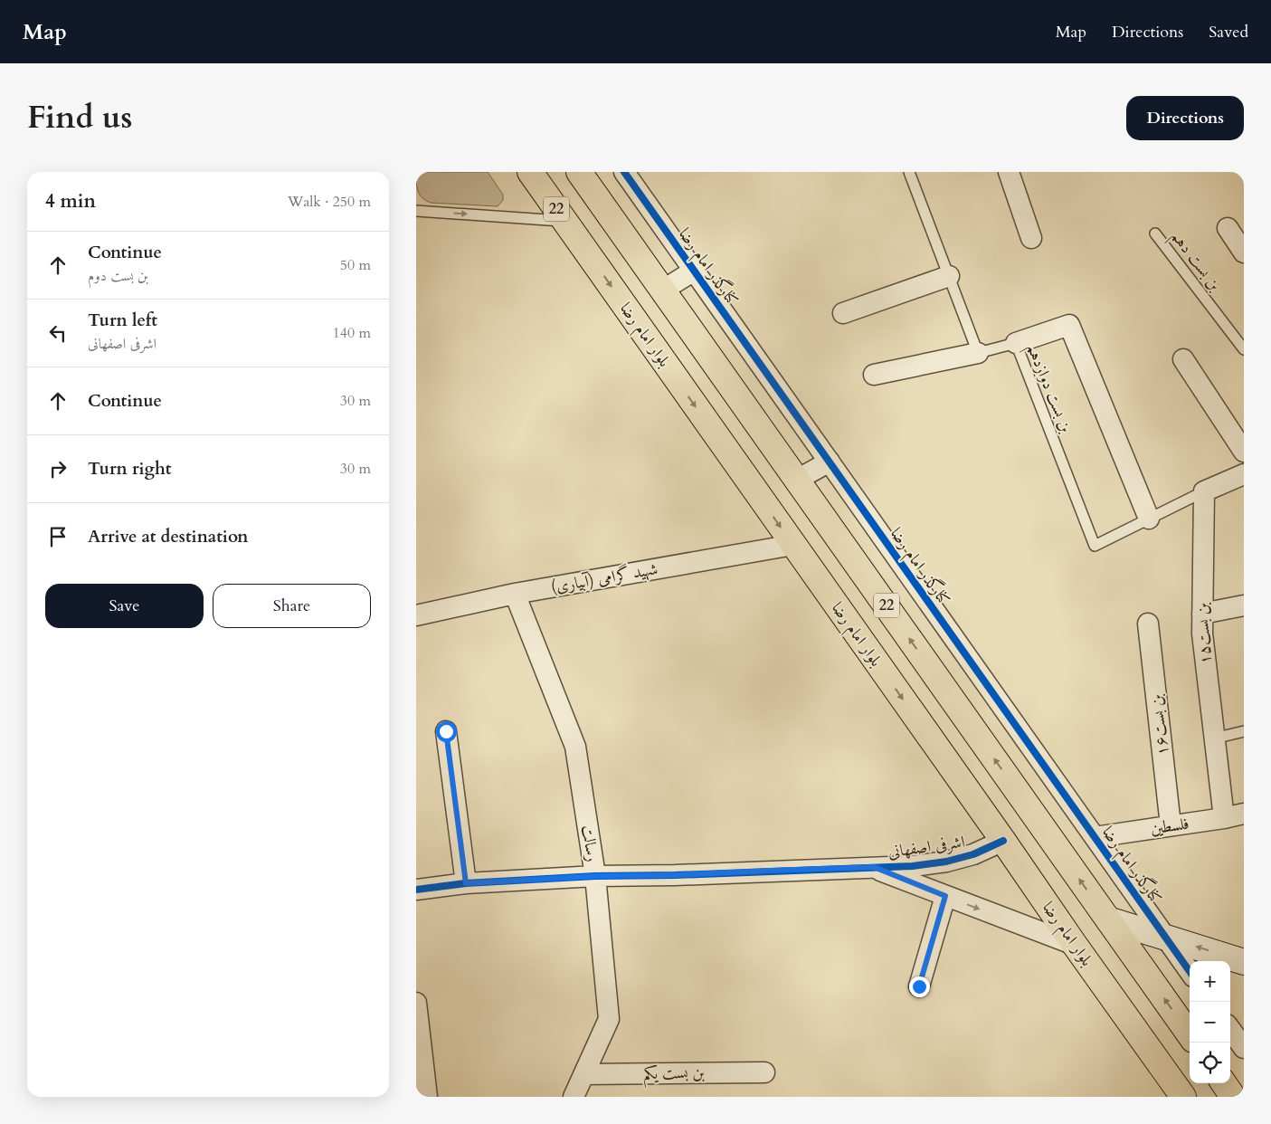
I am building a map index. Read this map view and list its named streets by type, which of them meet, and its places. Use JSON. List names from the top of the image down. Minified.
{"streets":{"highway":["22","بلوار امام رضا"],"street":["کنارگذر امام رضا","شهید گرامی (آبیاری)","بن بست۱۵","بن بست۱۶","فلسطین","رسالت","اشرفی اصفهانی","بن بست یکم"],"lane":["بن بست دهم","بن بست دوازدهم"]},"crossings":[["کنارگذر امام رضا","فلسطین"],["بلوار امام رضا","شهید گرامی (آبیاری)"],["بلوار امام رضا","اشرفی اصفهانی"],["بن بست دوازدهم","بن بست۱۵"],["شهید گرامی (آبیاری)","رسالت"],["بن بست۱۵","فلسطین"],["بن بست۱۶","فلسطین"],["رسالت","اشرفی اصفهانی"],["رسالت","بن بست یکم"]],"page":{"header":"Map","nav":["Map","Directions","Saved"],"title":"Find us","buttons":["Directions",["Save","Share"]],"heading":["4 min","Walk · 250 m"],"list":[["Continue","بن بست دوم","50 m"],["Turn left","اشرفی اصفهانی","140 m"],["Continue","30 m"],["Turn right","30 m"],"Arrive at destination"],"map_buttons":["+","−"]}}
